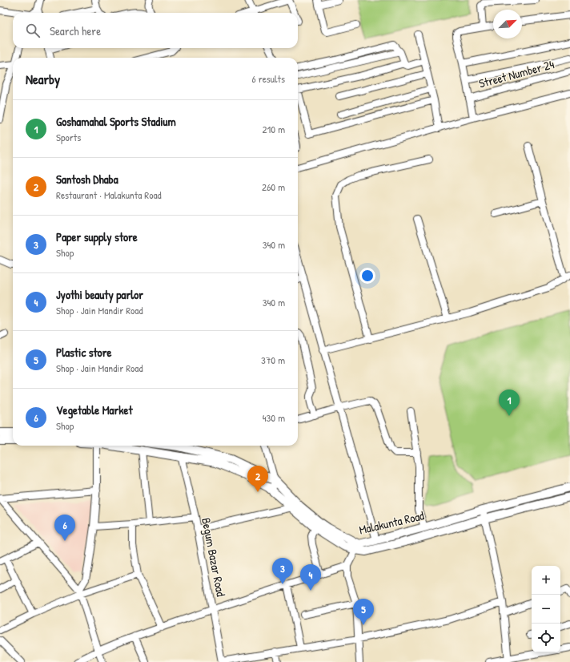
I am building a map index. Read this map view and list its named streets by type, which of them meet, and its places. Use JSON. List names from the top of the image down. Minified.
{"streets":{"main road":["Malakunta Road"],"street":["Street Number 24","Begum Bazar Road"]},"north":"top right","page":{"search":"Search here","heading":["Nearby","6 results"],"list":[{"mark":"1","name":"Goshamahal Sports Stadium","note":"Sports","value":"210 m"},{"mark":"2","name":"Santosh Dhaba","note":"Restaurant · Malakunta Road","value":"260 m"},{"mark":"3","name":"Paper supply store","note":"Shop","value":"340 m"},{"mark":"4","name":"Jyothi beauty parlor","note":"Shop · Jain Mandir Road","value":"340 m"},{"mark":"5","name":"Plastic store","note":"Shop · Jain Mandir Road","value":"370 m"},{"mark":"6","name":"Vegetable Market","note":"Shop","value":"430 m"}],"pins":["1","2","6","3","4","5"],"map_buttons":["+","−"]}}
